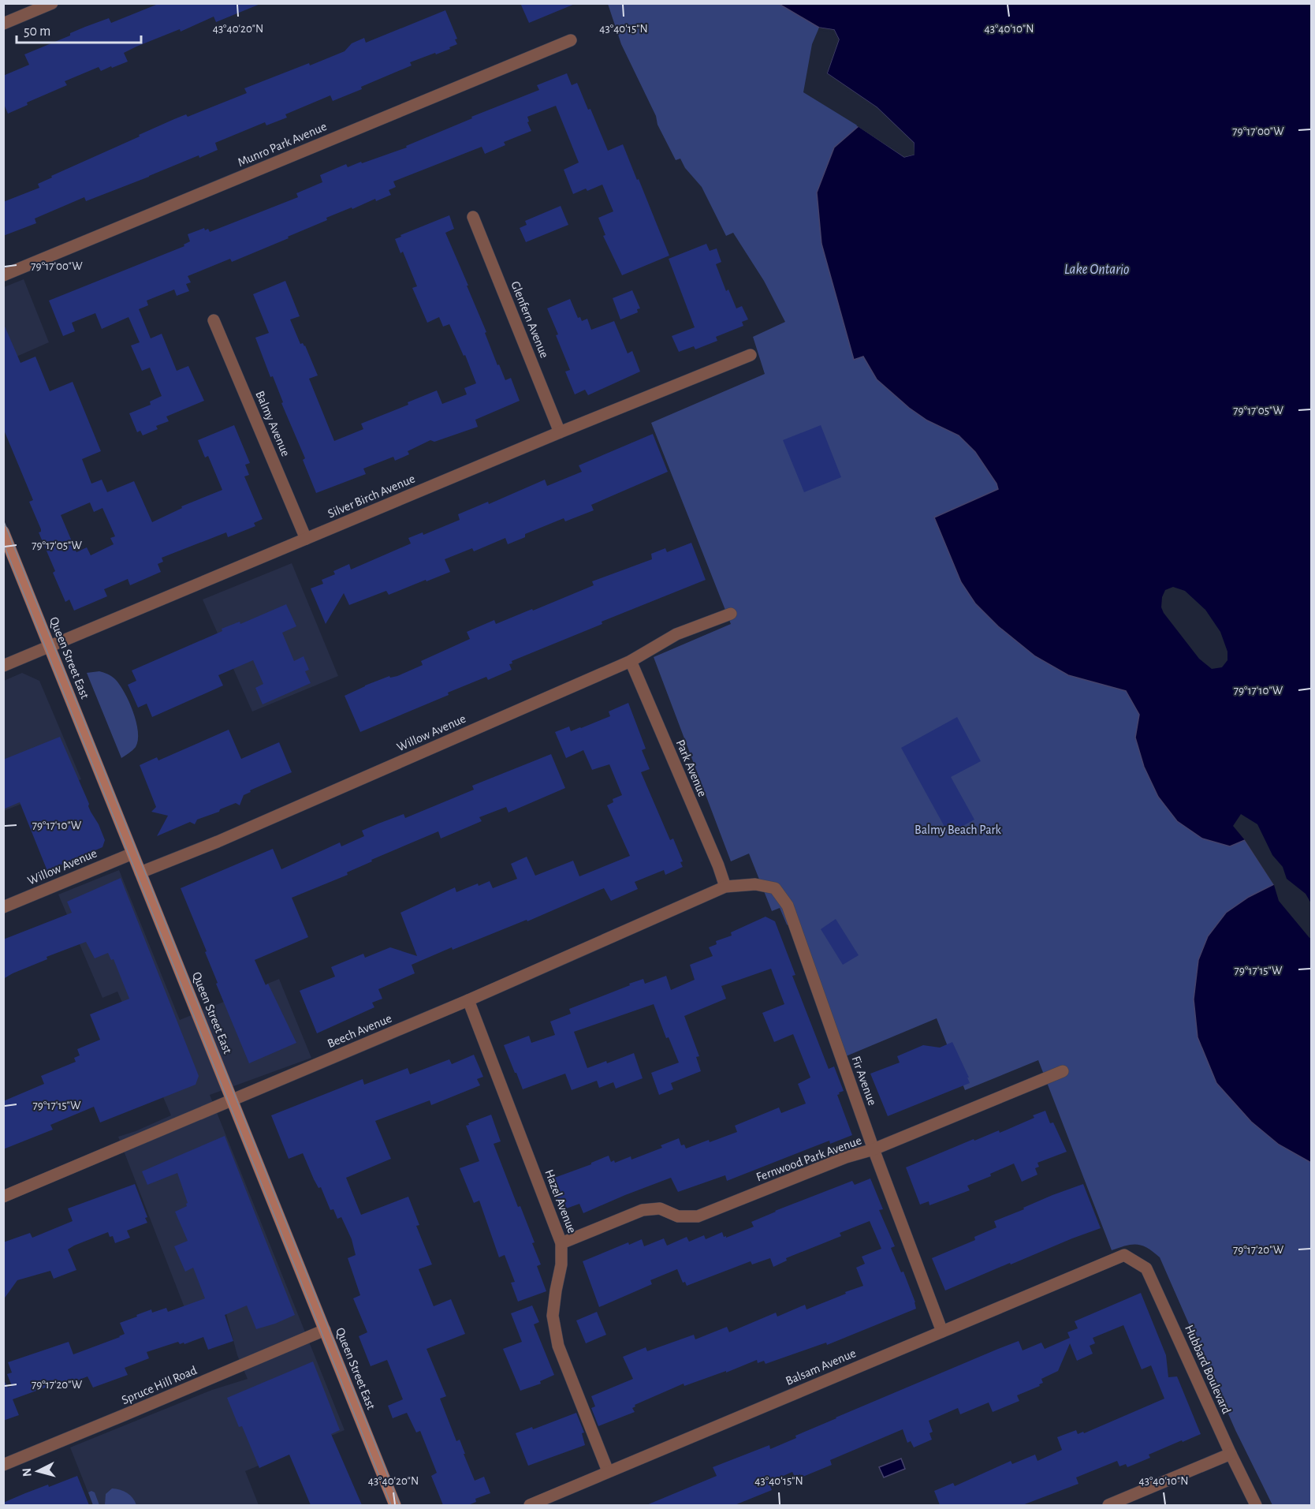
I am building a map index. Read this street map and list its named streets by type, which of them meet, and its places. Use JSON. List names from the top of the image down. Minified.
{"streets":{"main road":["Queen Street East"],"street":["Munro Park Avenue","Glenfern Avenue","Balmy Avenue","Silver Birch Avenue","Willow Avenue","Park Avenue","Beech Avenue","Fir Avenue","Fernwood Park Avenue","Hazel Avenue","Balsam Avenue","Hubbard Boulevard","Spruce Hill Road"]},"crossings":[["Glenfern Avenue","Silver Birch Avenue"],["Balmy Avenue","Silver Birch Avenue"],["Silver Birch Avenue","Queen Street East"],["Queen Street East","Willow Avenue"],["Queen Street East","Beech Avenue"],["Queen Street East","Spruce Hill Road"],["Willow Avenue","Park Avenue"],["Park Avenue","Beech Avenue"],["Park Avenue","Fir Avenue"],["Beech Avenue","Fir Avenue"],["Beech Avenue","Hazel Avenue"],["Fir Avenue","Fernwood Park Avenue"],["Fir Avenue","Balsam Avenue"],["Fernwood Park Avenue","Hazel Avenue"],["Hazel Avenue","Balsam Avenue"],["Balsam Avenue","Hubbard Boulevard"]],"water":["Lake Ontario"],"parks":["Balmy Beach Park"],"scale_bar":"50 m","north":"left","coordinates":["43°40'20\"N","43°40'15\"N","43°40'10\"N","79°17'00\"W","79°17'05\"W","79°17'10\"W","79°17'15\"W","79°17'20\"W"]}
